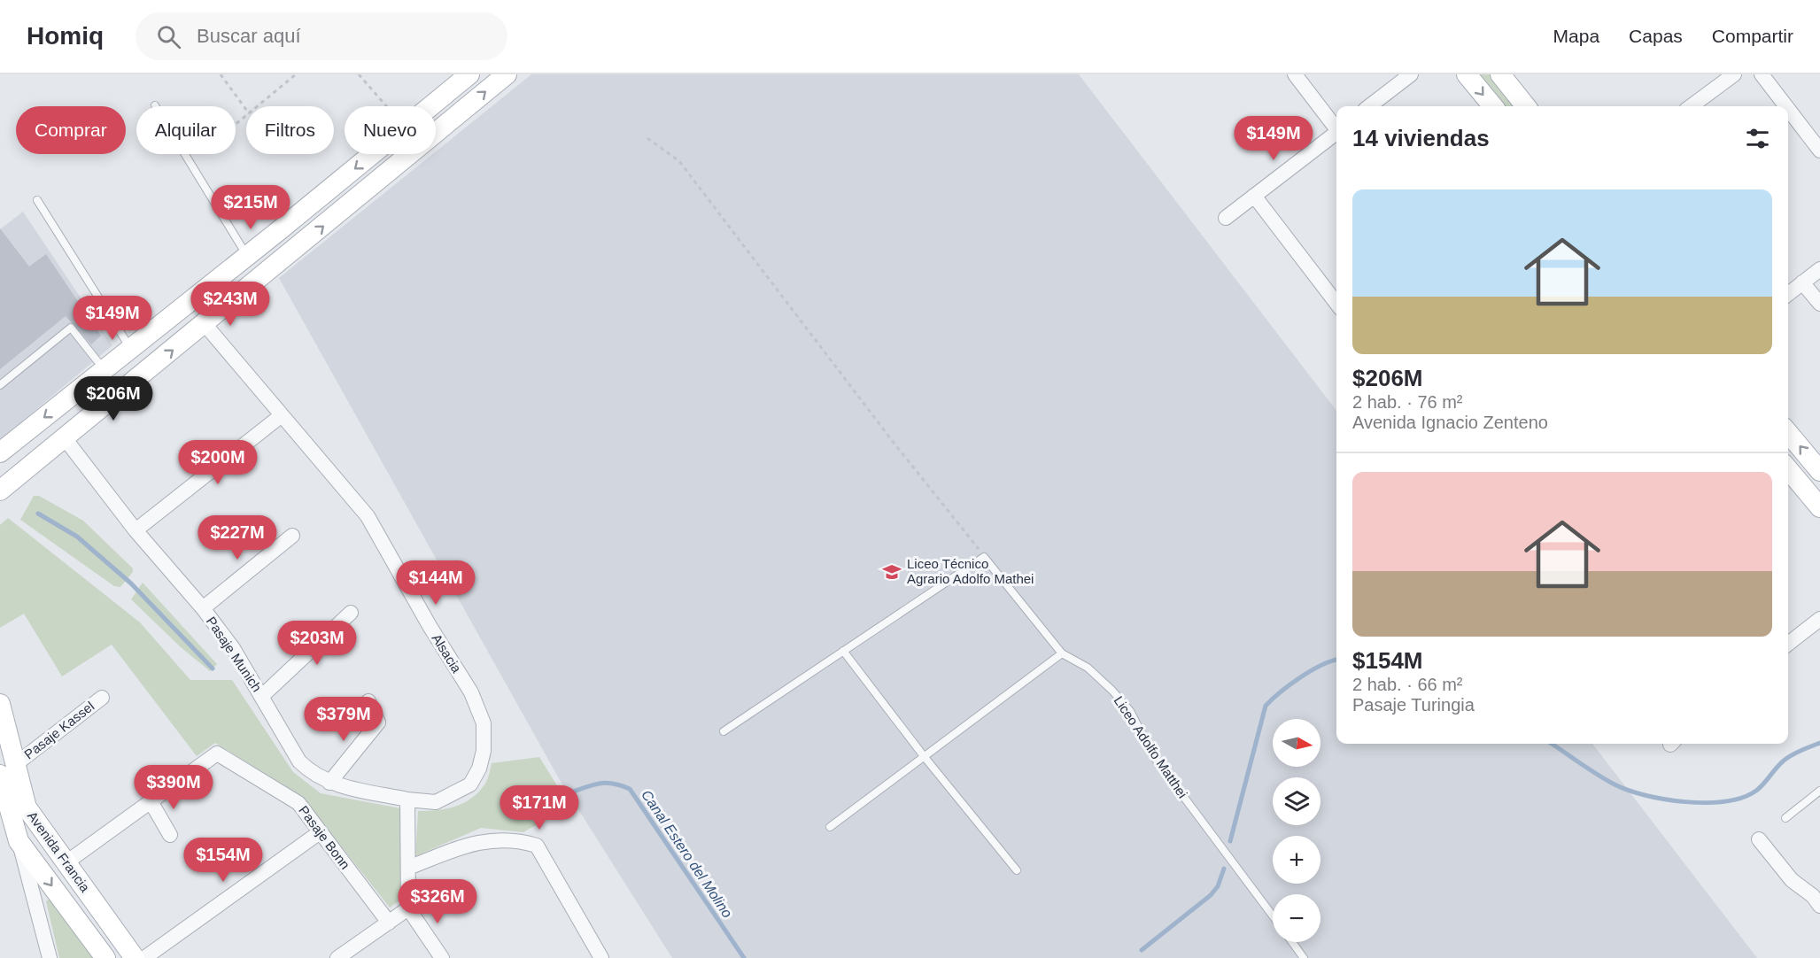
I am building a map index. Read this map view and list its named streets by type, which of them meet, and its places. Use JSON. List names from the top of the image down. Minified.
{"streets":{"main road":["Avenida Francia"],"street":["Alsacia","Pasaje Munich","Pasaje Kassel","Pasaje Bonn"],"lane":["Liceo Adolfo Matthei"]},"crossings":[["Alsacia","Pasaje Munich"],["Pasaje Kassel","Avenida Francia"]],"water":["Canal Estero del Molino"],"places":{"school or university":["Liceo Técnico Agrario Adolfo Mathei"]},"north":"right","page":{"header":"Homiq","search":"Buscar aquí","nav":["Mapa","Capas","Compartir"],"chip":["Comprar","Alquilar","Filtros","Nuevo"],"heading":"14 viviendas","price":["$149M","$215M","$243M","$149M","$206M","$200M","$227M","$144M","$203M","$379M","$390M","$171M","$154M","$326M"],"list":[{"name":"$206M","note":"2 hab. · 76 m² · Avenida Ignacio Zenteno"},{"name":"$154M","note":"2 hab. · 66 m² · Pasaje Turingia"}],"map_buttons":["+","−"]}}
